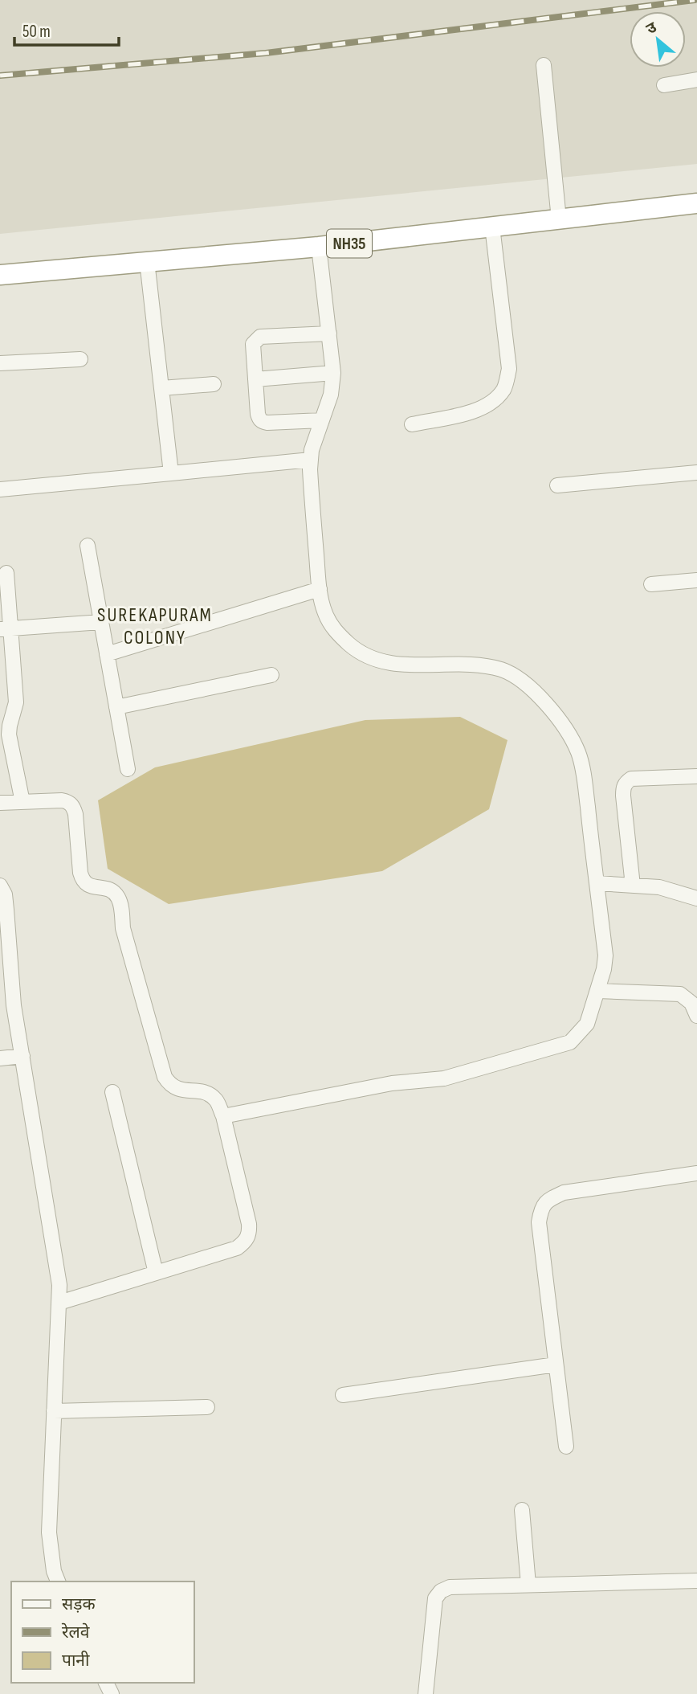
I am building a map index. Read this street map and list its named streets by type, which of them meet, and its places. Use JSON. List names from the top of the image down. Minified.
{"streets":{"highway":["NH35"]},"districts":["SUREKAPURAM COLONY"],"legend":["सड़क","रेलवे","पानी"],"scale_bar":"50 m","north":"top left"}
